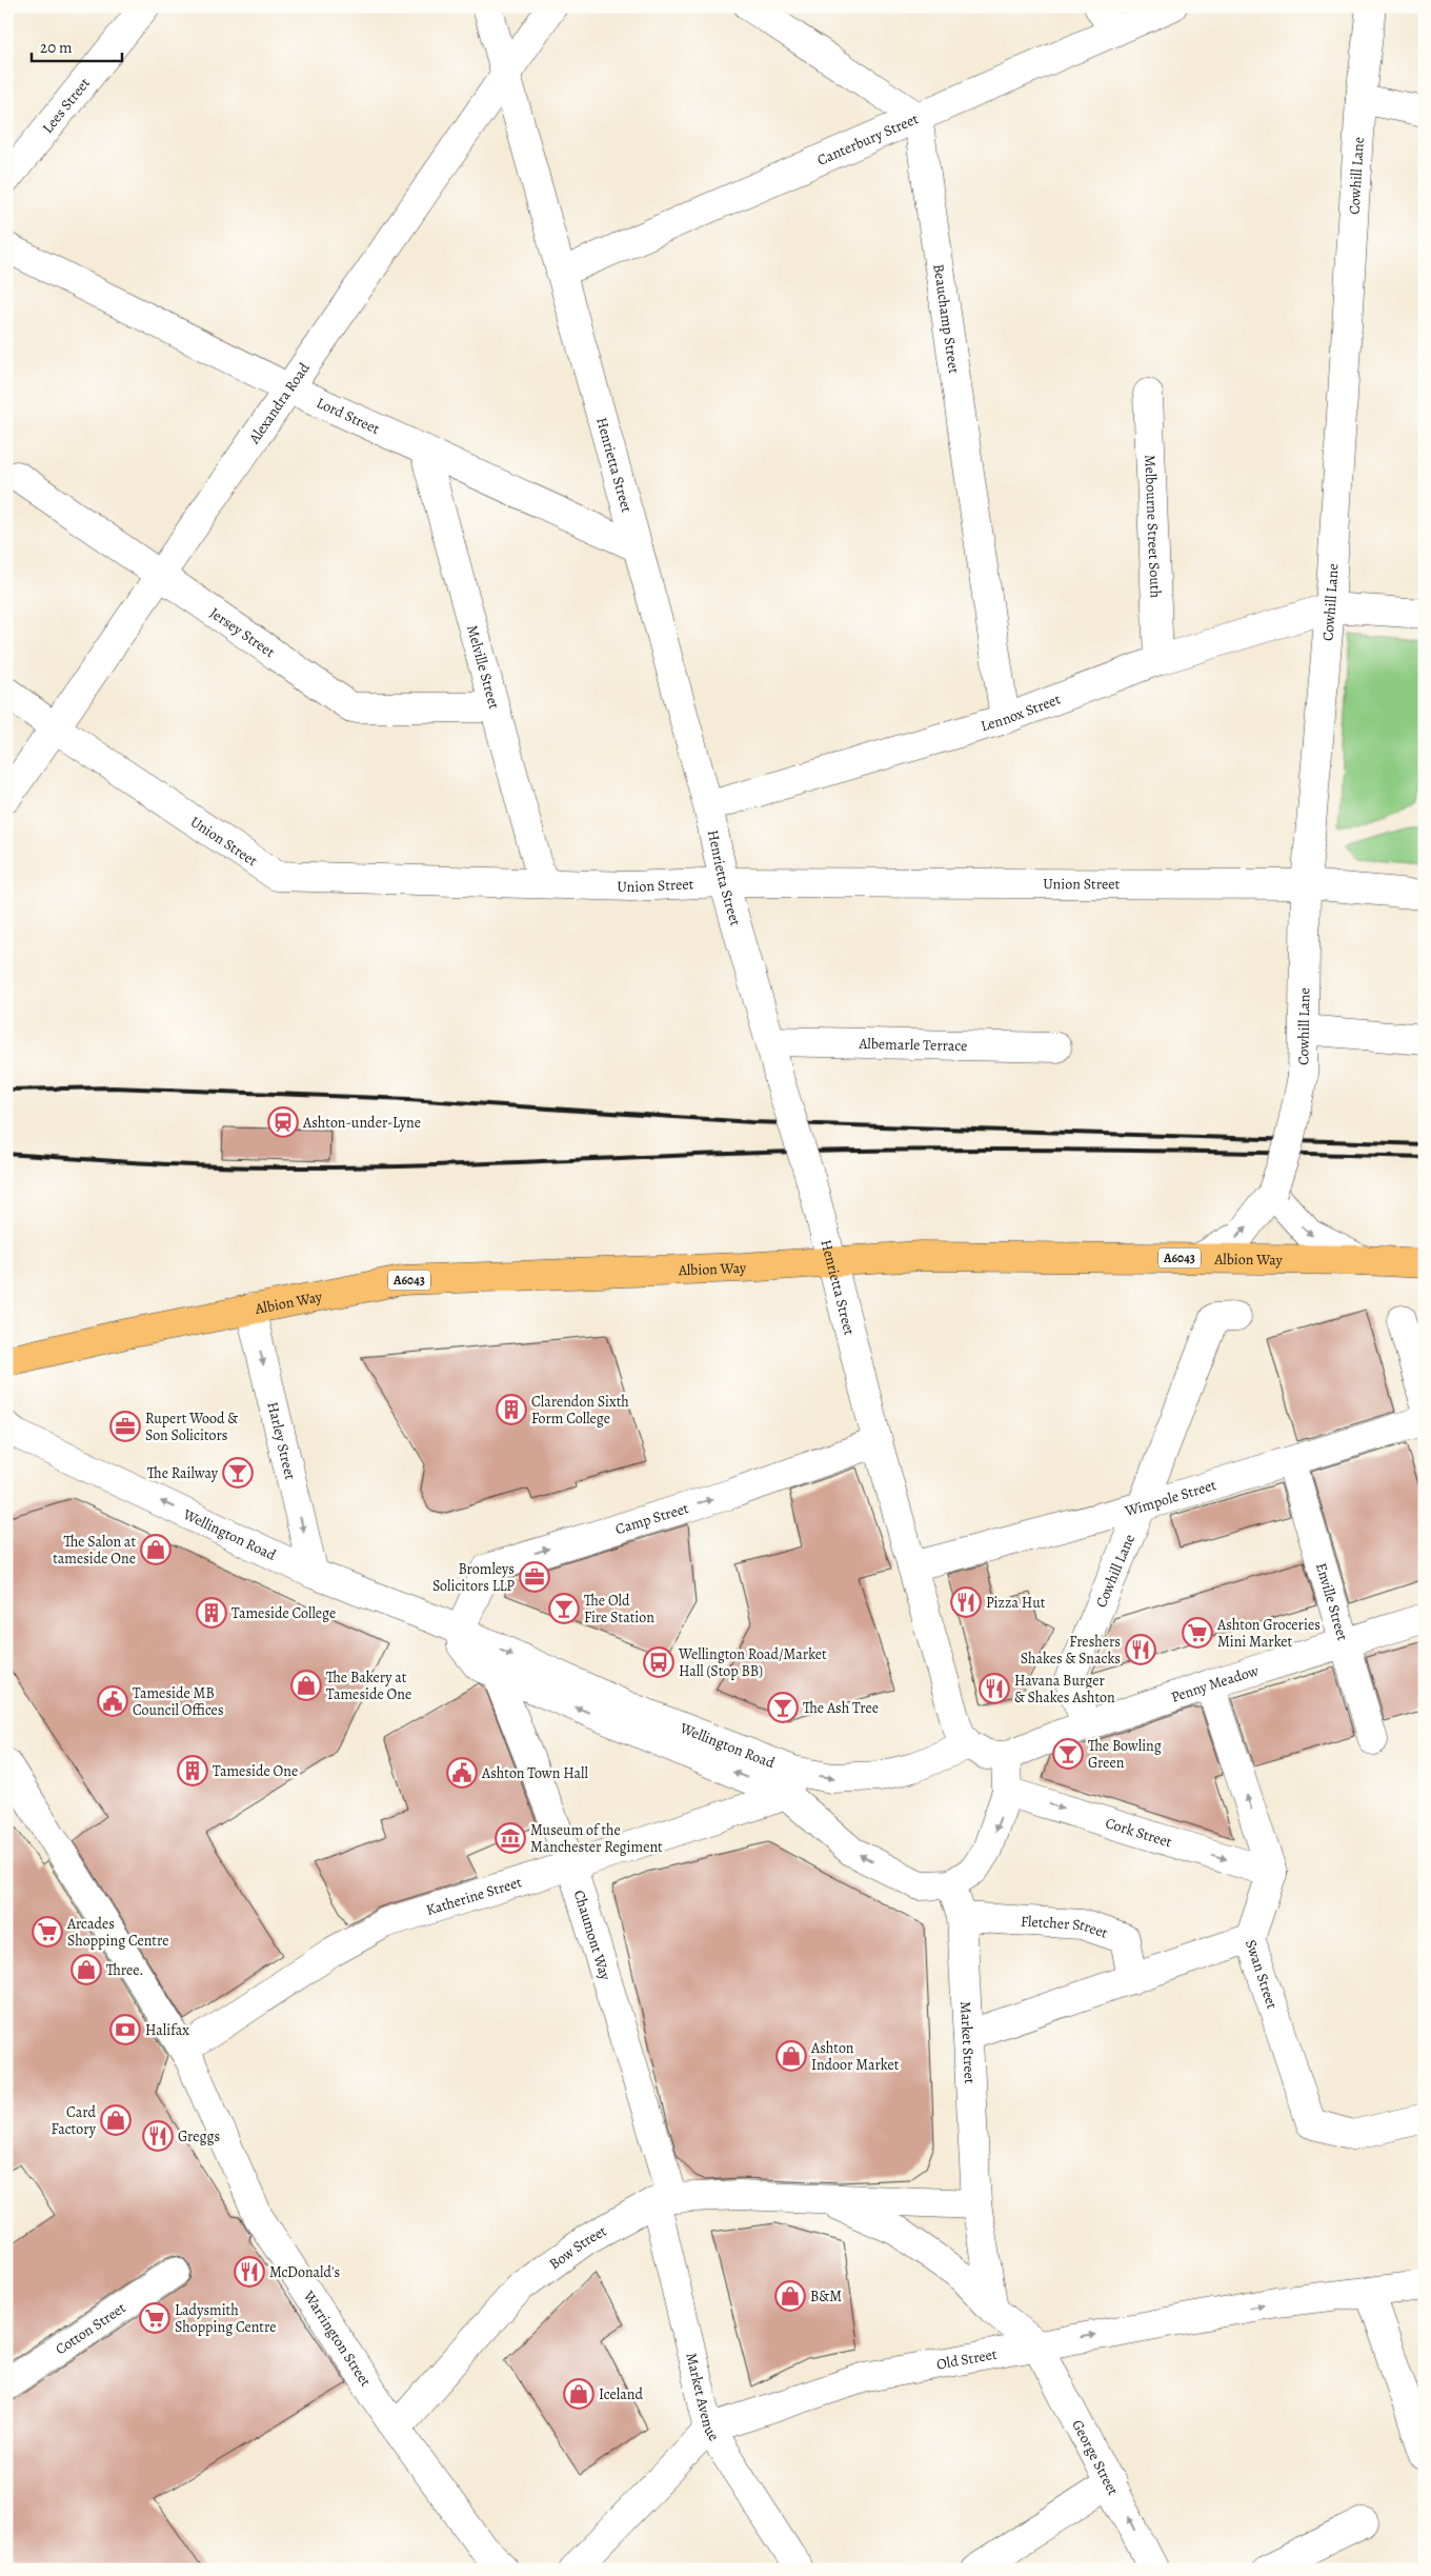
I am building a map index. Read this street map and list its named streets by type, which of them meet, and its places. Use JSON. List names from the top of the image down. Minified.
{"streets":{"highway":["A6043","Albion Way"],"street":["Lees Street","Canterbury Street","Cowhill Lane","Beauchamp Street","Alexandra Road","Lord Street","Henrietta Street","Melbourne Street South","Jersey Street","Melville Street","Lennox Street","Union Street","Albemarle Terrace","Harley Street","Wimpole Street","Camp Street","Wellington Road","Enville Street","Penny Meadow","Cork Street","Katherine Street","Fletcher Street","Chaumont Way","Swan Street","Market Street","Bow Street","Cotton Street","Warrington Street","Old Street","Market Avenue","George Street"]},"crossings":[["Canterbury Street","Beauchamp Street"],["Canterbury Street","Henrietta Street"],["Cowhill Lane","Lennox Street"],["Cowhill Lane","Union Street"],["Cowhill Lane","Albion Way"],["Cowhill Lane","Wimpole Street"],["Cowhill Lane","Penny Meadow"],["Beauchamp Street","Lennox Street"],["Alexandra Road","Lord Street"],["Alexandra Road","Henrietta Street"],["Alexandra Road","Jersey Street"],["Alexandra Road","Union Street"],["Lord Street","Henrietta Street"],["Lord Street","Melville Street"],["Henrietta Street","Lennox Street"],["Henrietta Street","Union Street"],["Henrietta Street","Albemarle Terrace"],["Henrietta Street","Albion Way"],["Henrietta Street","Wimpole Street"],["Henrietta Street","Camp Street"],["Henrietta Street","Wellington Road"],["Melbourne Street South","Lennox Street"],["Jersey Street","Melville Street"],["Melville Street","Union Street"],["Albion Way","Harley Street"],["Harley Street","Wellington Road"],["Wimpole Street","Enville Street"],["Camp Street","Wellington Road"],["Wellington Road","Katherine Street"],["Wellington Road","Chaumont Way"],["Enville Street","Penny Meadow"],["Cork Street","Swan Street"],["Katherine Street","Chaumont Way"],["Katherine Street","Warrington Street"],["Fletcher Street","Market Street"],["Chaumont Way","Bow Street"],["Chaumont Way","Market Avenue"],["Market Street","Bow Street"],["Bow Street","Warrington Street"],["Bow Street","Old Street"],["Bow Street","Market Avenue"],["Bow Street","George Street"],["Old Street","Market Avenue"],["Old Street","George Street"]],"one_way":["Harley Street","Camp Street","Cork Street","George Street"],"places":{"station":["Ashton-under-Lyne"],"building":["Clarendon Sixth Form College","Tameside College","Tameside One"],"office":["Rupert Wood & Son Solicitors","Bromleys Solicitors LLP"],"bar":["The Railway","The Old Fire Station","The Ash Tree","The Bowling Green"],"shop":["The Salon at tameside One","The Bakery at Tameside One","Three.","Ashton Indoor Market","Card Factory","B&M","Iceland"],"restaurant":["Pizza Hut","Freshers Shakes & Snacks","Havana Burger & Shakes Ashton","Greggs","McDonald's"],"supermarket":["Ashton Groceries Mini Market","Arcades Shopping Centre","Ladysmith Shopping Centre"],"bus stop":["Wellington Road/Market Hall (Stop BB)"],"public building":["Tameside MB Council Offices","Ashton Town Hall"],"museum":["Museum of the Manchester Regiment"],"bank":["Halifax"]},"scale_bar":"20 m"}
